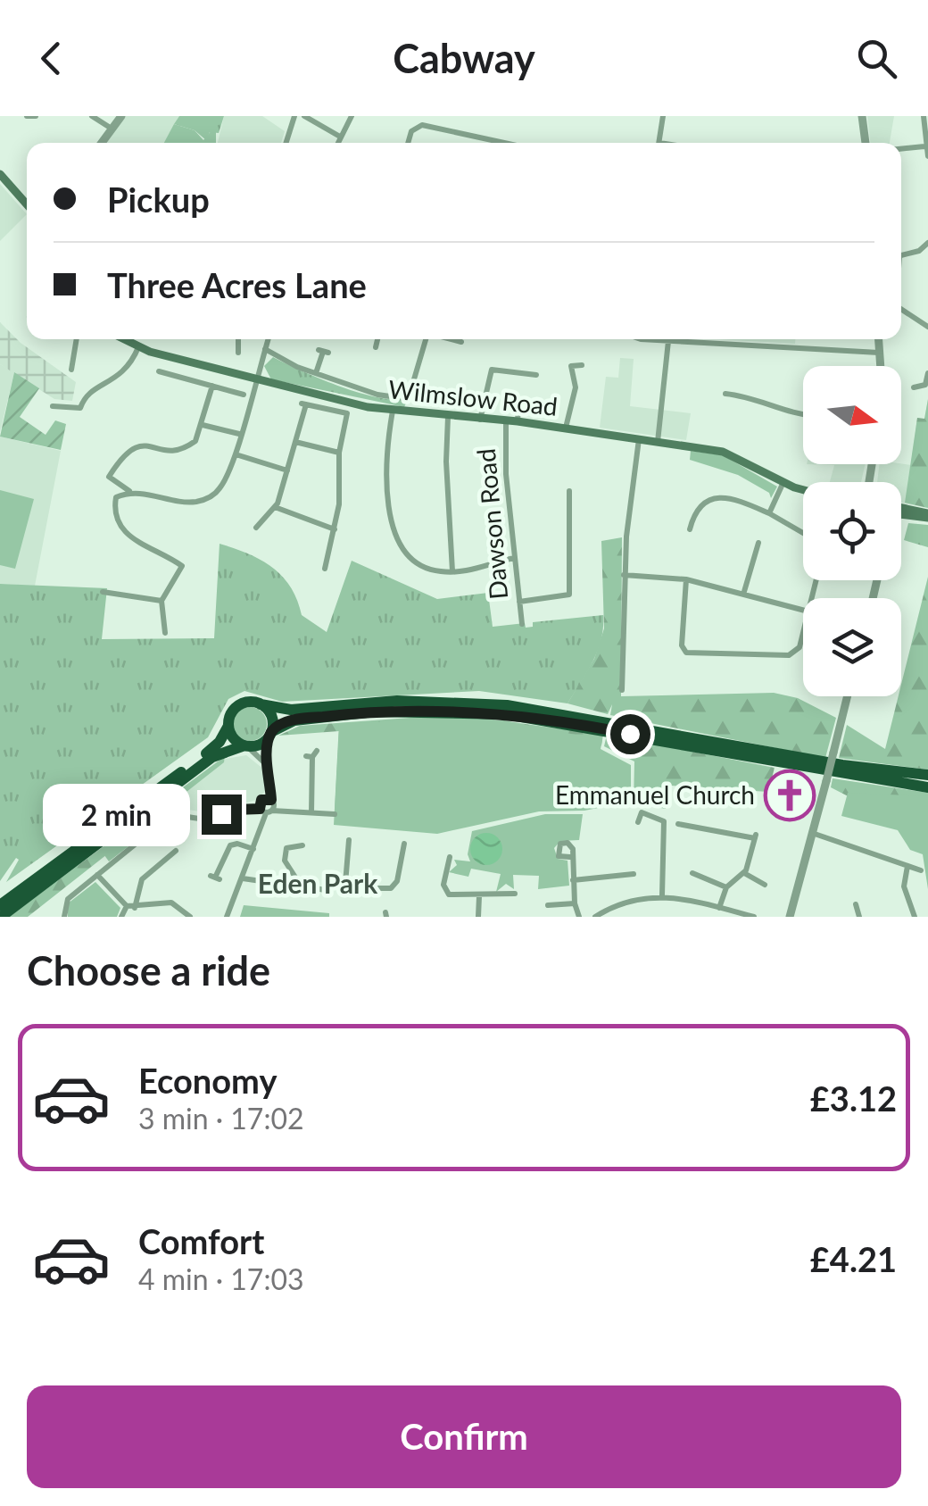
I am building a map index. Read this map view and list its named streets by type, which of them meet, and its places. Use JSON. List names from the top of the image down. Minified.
{"streets":{"main road":["Wilmslow Road"],"street":["Dawson Road"]},"crossings":[["Wilmslow Road","Dawson Road"]],"districts":["Eden Park"],"places":{"church":["Emmanuel Church"]},"north":"right","page":{"header":"Cabway","banner":["Pickup","Three Acres Lane"],"bubble":"2 min","heading":"Choose a ride","list":[{"name":"Economy","note":"3 min · 17:02","value":"£3.12"},{"name":"Comfort","note":"4 min · 17:03","value":"£4.21"}],"buttons":"Confirm"}}
